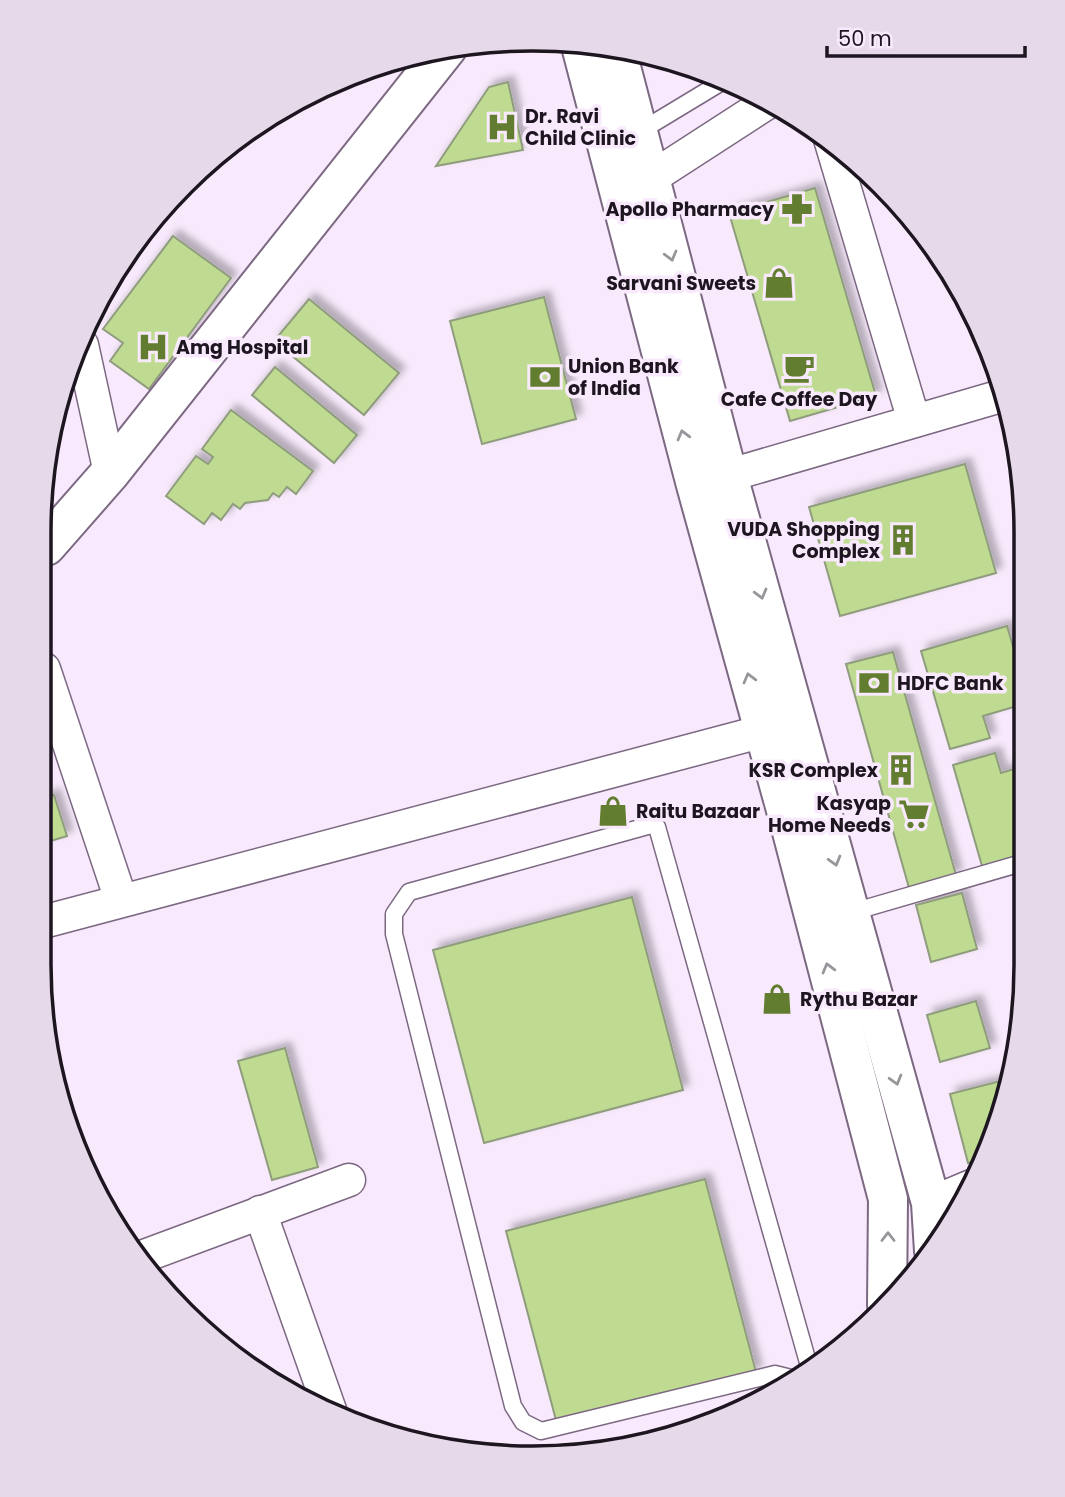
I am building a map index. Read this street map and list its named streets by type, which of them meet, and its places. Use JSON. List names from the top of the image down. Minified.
{"places":{"hospital":["Dr. Ravi Child Clinic","Amg Hospital"],"pharmacy":["Apollo Pharmacy"],"shop":["Sarvani Sweets","Raitu Bazaar","Rythu Bazar"],"cafe":["Cafe Coffee Day"],"bank":["Union Bank of India","HDFC Bank"],"building":["VUDA Shopping Complex","KSR Complex"],"supermarket":["Kasyap Home Needs"]},"scale_bar":"50 m"}
